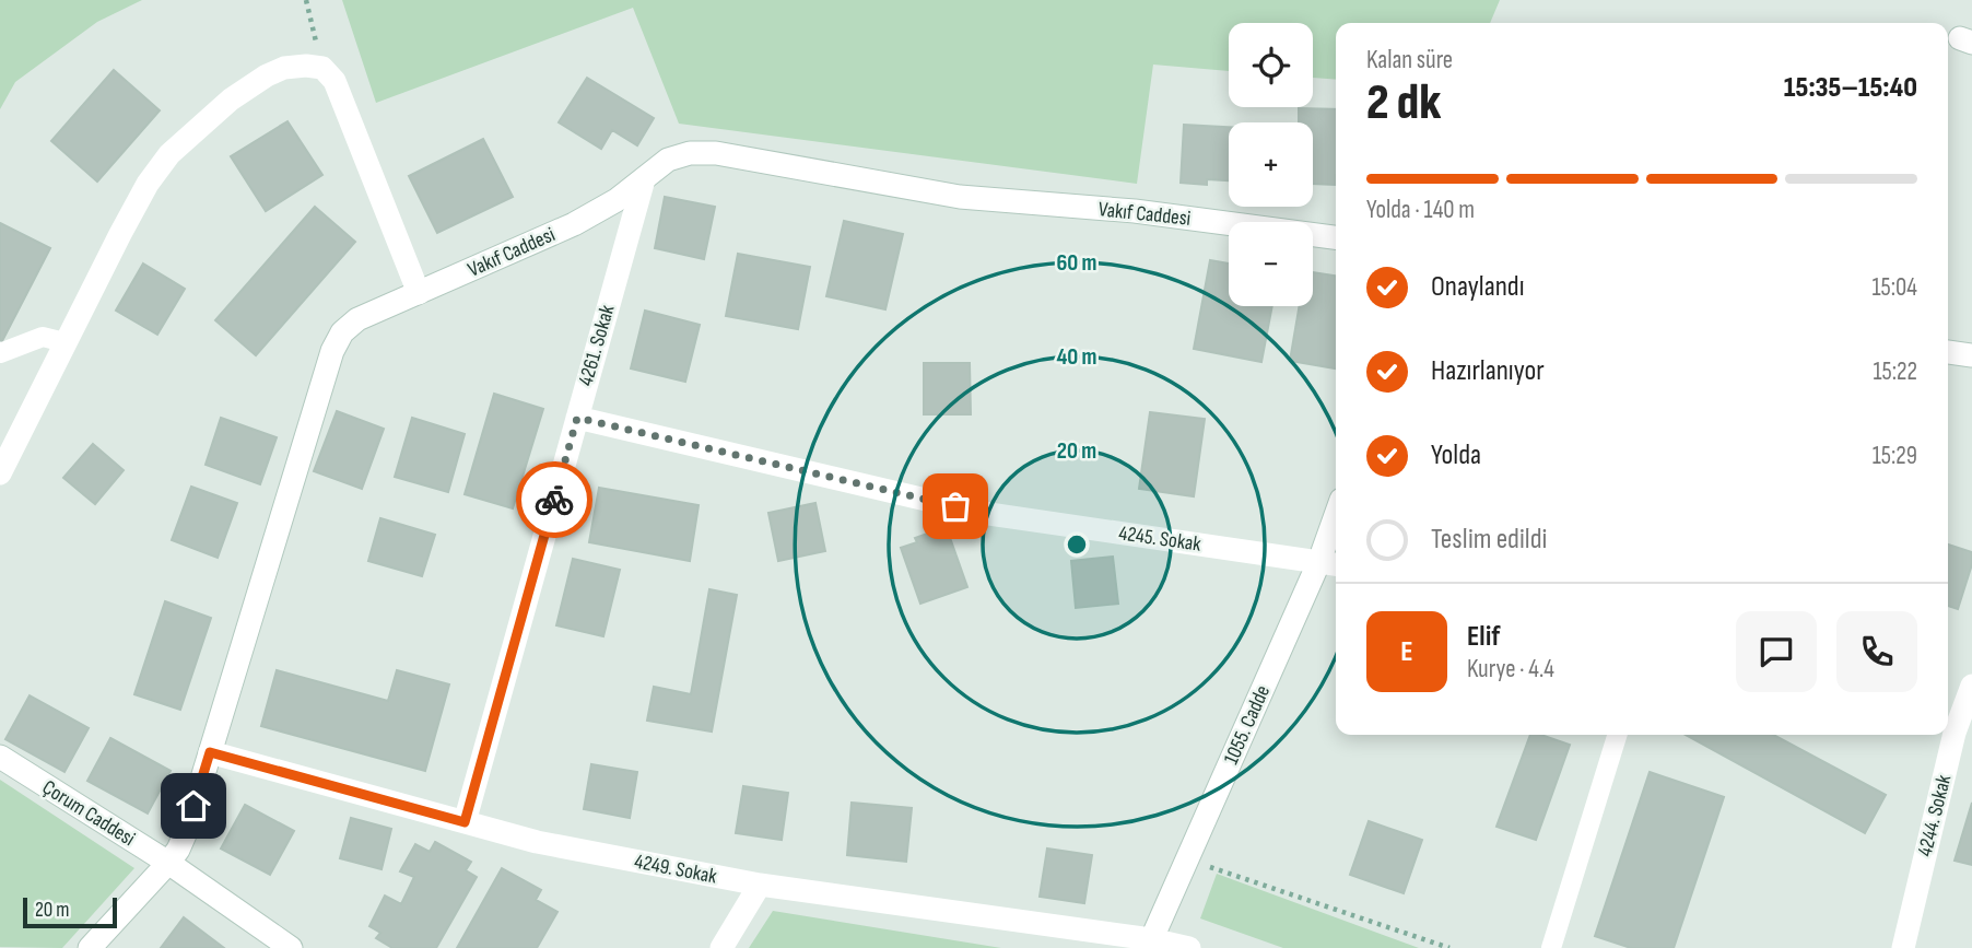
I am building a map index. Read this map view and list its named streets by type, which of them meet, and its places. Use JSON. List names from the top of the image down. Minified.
{"streets":{"street":["Vakıf Caddesi","4261. Sokak","4245. Sokak","1055. Cadde","Çorum Caddesi","4244. Sokak","4249. Sokak"]},"crossings":[["Vakıf Caddesi","4261. Sokak"],["Vakıf Caddesi","Çorum Caddesi"],["Vakıf Caddesi","4249. Sokak"],["4261. Sokak","4245. Sokak"],["4261. Sokak","4249. Sokak"],["4245. Sokak","1055. Cadde"],["1055. Cadde","4249. Sokak"]],"scale_bar":"20 m","page":{"map_buttons":["+","−"],"heading":["2 dk","Kalan süre","15:35–15:40"],"panel":["Elif","Kurye · 4.4"],"bar":"Yolda · 140 m","list":[["Onaylandı","15:04"],["Hazırlanıyor","15:22"],["Yolda","15:29"],"Teslim edildi"],"round":"E","scale":"20 m"},"rings":["60 m","40 m","20 m"]}
